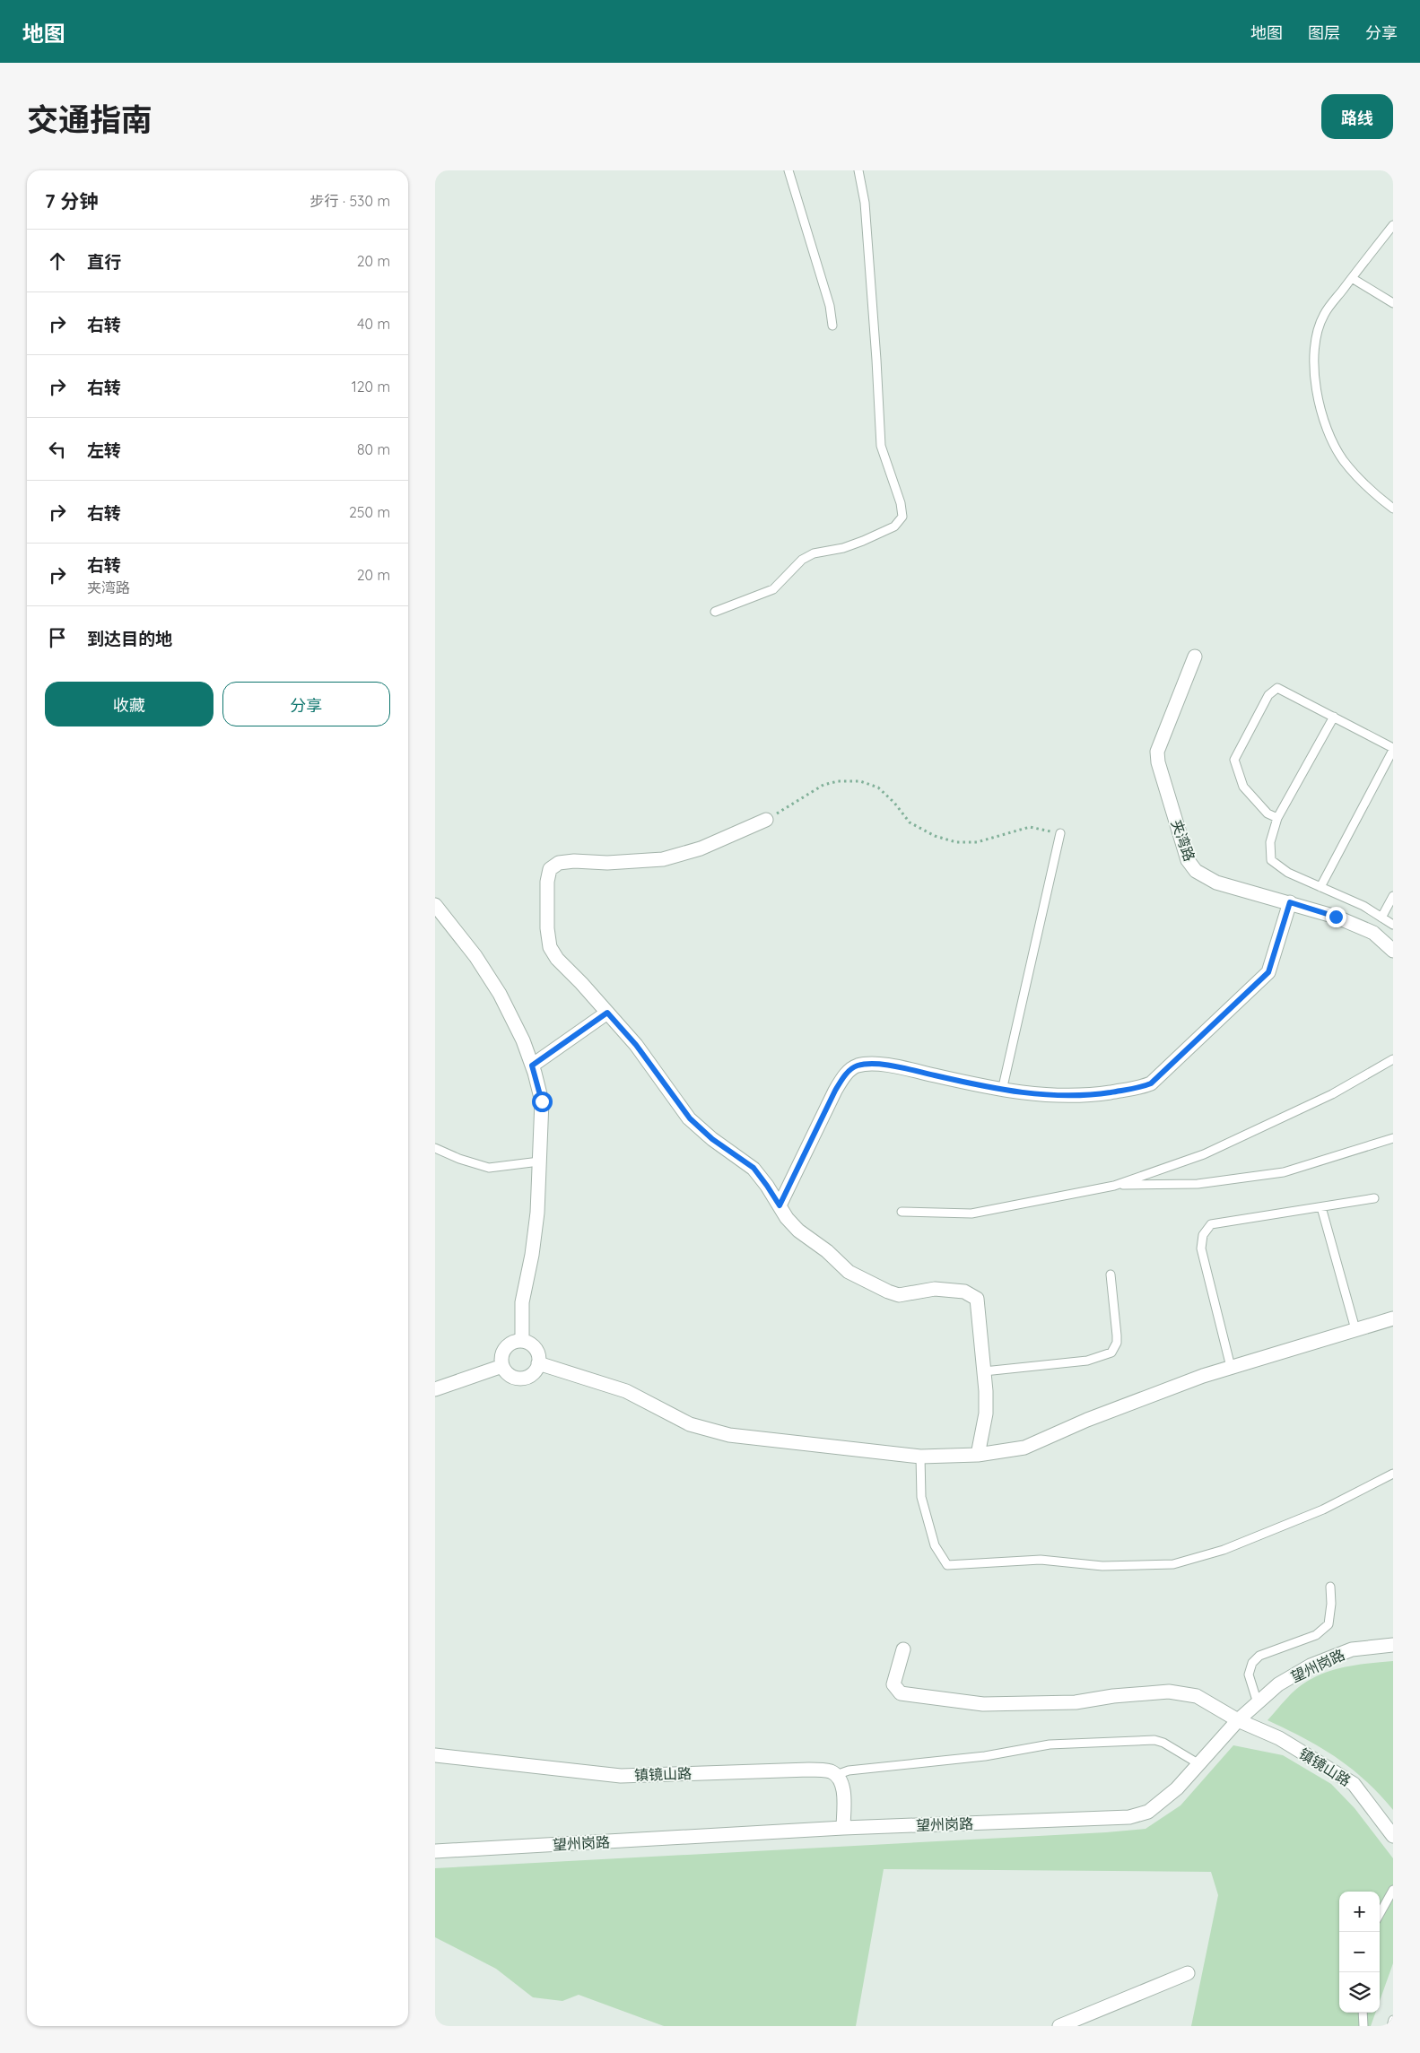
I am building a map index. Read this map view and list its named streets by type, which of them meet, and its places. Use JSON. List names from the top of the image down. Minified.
{"streets":{"street":["夹湾路","望州岗路","镇镜山路"]},"crossings":[["望州岗路","镇镜山路"]],"page":{"header":"地图","nav":["地图","图层","分享"],"title":"交通指南","buttons":["路线",["收藏","分享"]],"heading":["7 分钟","步行 · 530 m"],"list":[["直行","20 m"],["右转","40 m"],["右转","120 m"],["左转","80 m"],["右转","250 m"],["右转","夹湾路","20 m"],"到达目的地"],"map_buttons":["+","−"]}}
